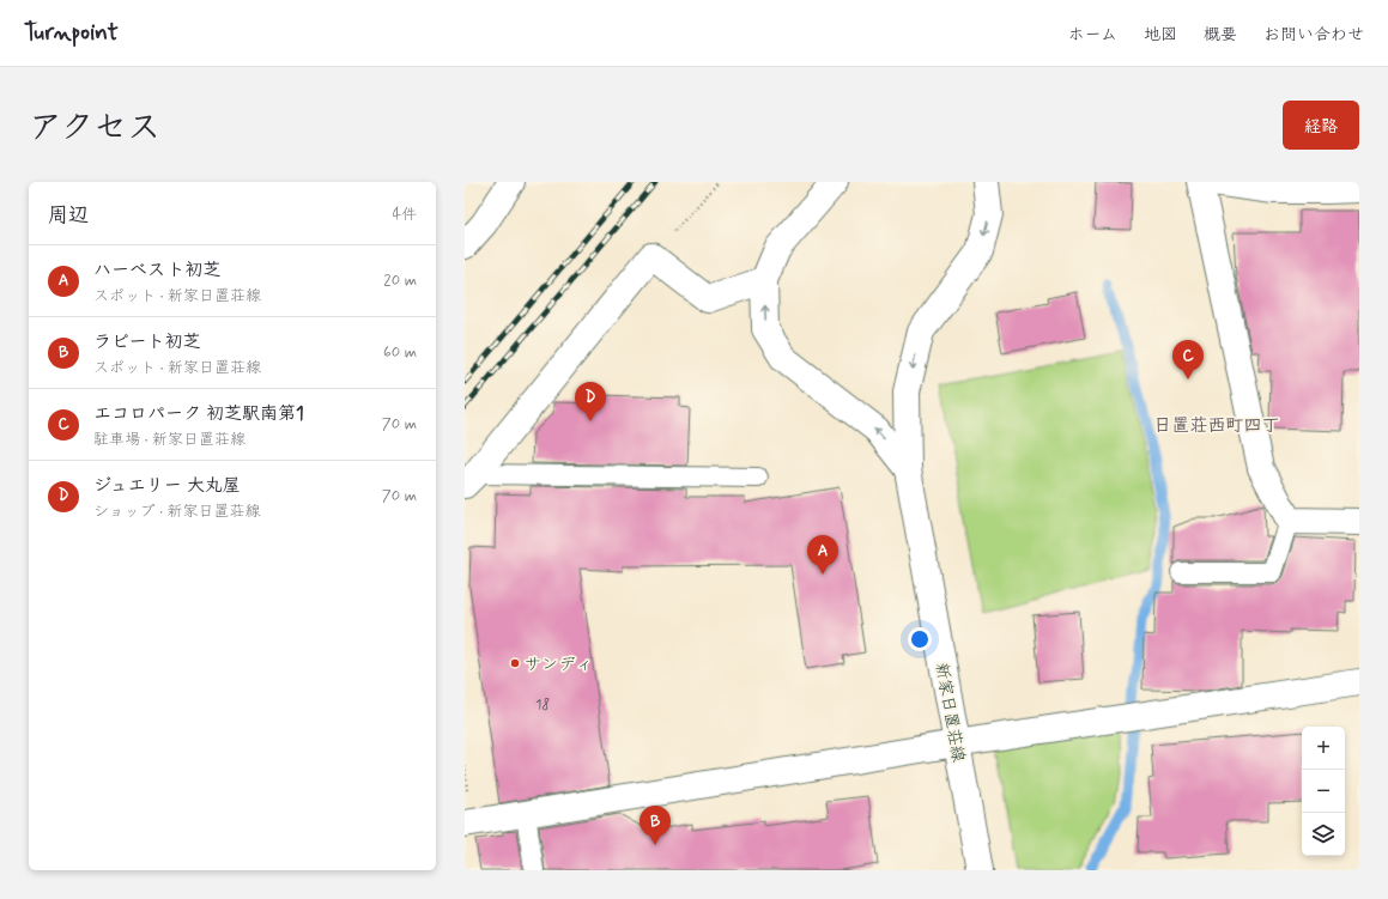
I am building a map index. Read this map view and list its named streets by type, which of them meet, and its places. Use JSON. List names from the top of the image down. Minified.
{"streets":{"street":["新家日置荘線"]},"districts":["日置荘西町四丁"],"places":["サンディ"],"house_numbers":["18"],"page":{"header":"Turnpoint","nav":["ホーム","地図","概要","お問い合わせ"],"title":"アクセス","buttons":"経路","heading":["周辺","4件"],"list":[{"mark":"A","name":"ハーベスト初芝","note":"スポット · 新家日置荘線","value":"20 m"},{"mark":"B","name":"ラピート初芝","note":"スポット · 新家日置荘線","value":"60 m"},{"mark":"C","name":"エコロパーク 初芝駅南第1","note":"駐車場 · 新家日置荘線","value":"70 m"},{"mark":"D","name":"ジュエリー 大丸屋","note":"ショップ · 新家日置荘線","value":"70 m"}],"pins":["C","D","A","B"],"map_buttons":["+","−"]}}
